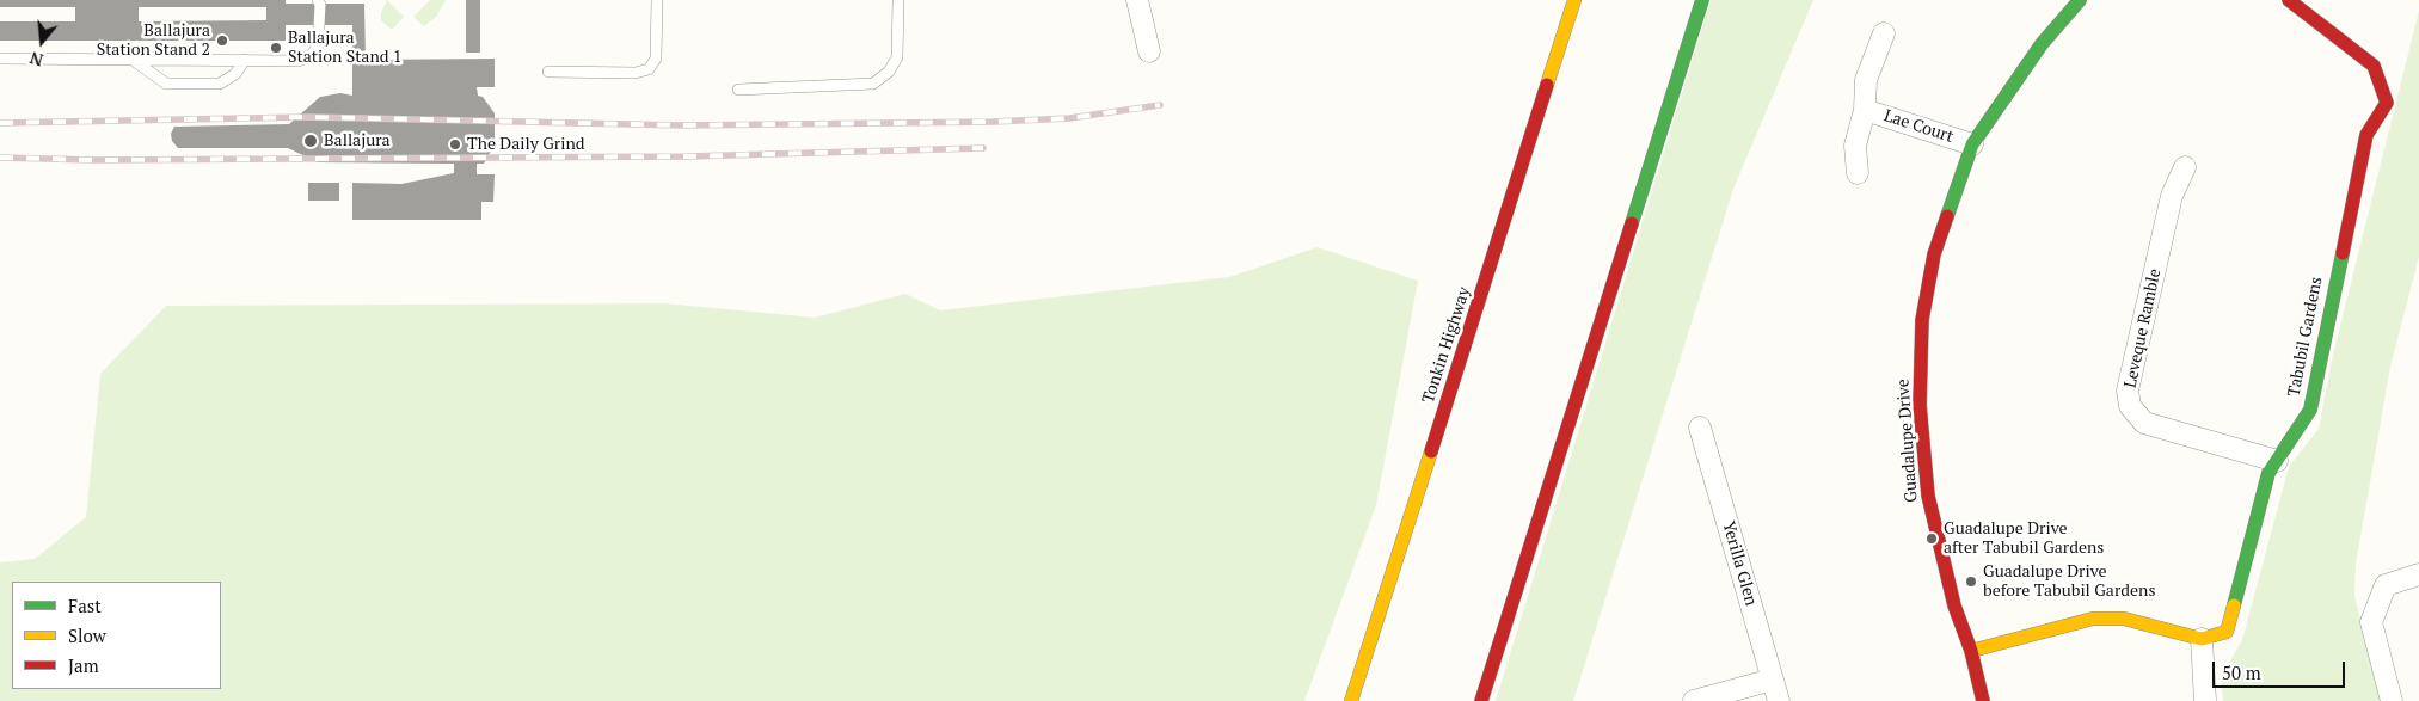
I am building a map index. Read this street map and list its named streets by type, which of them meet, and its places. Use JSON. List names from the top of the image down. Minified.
{"streets":{"main road":["Tabubil Gardens","Tonkin Highway","Guadalupe Drive"],"street":["Lae Court","Leveque Ramble","Yerilla Glen"]},"crossings":[["Lae Court","Guadalupe Drive"],["Leveque Ramble","Tabubil Gardens"]],"places":["Ballajura Station Stand 2","Ballajura Station Stand 1","Ballajura","The Daily Grind","Guadalupe Drive after Tabubil Gardens","Guadalupe Drive before Tabubil Gardens"],"legend":["Fast","Slow","Jam"],"scale_bar":"50 m","north":"bottom"}
